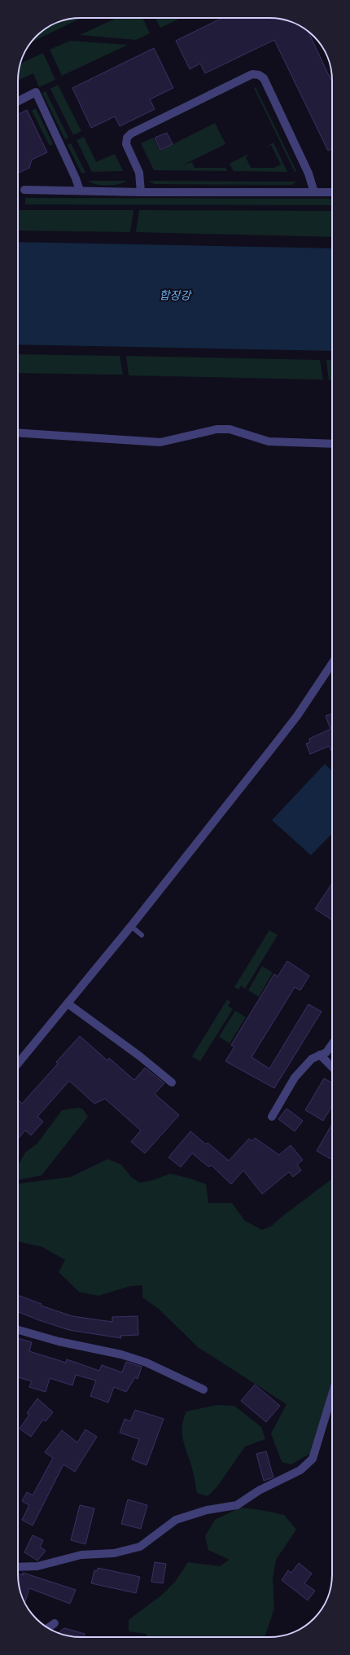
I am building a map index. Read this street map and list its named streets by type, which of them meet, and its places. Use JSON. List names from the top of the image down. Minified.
{"water":["합장강"]}
